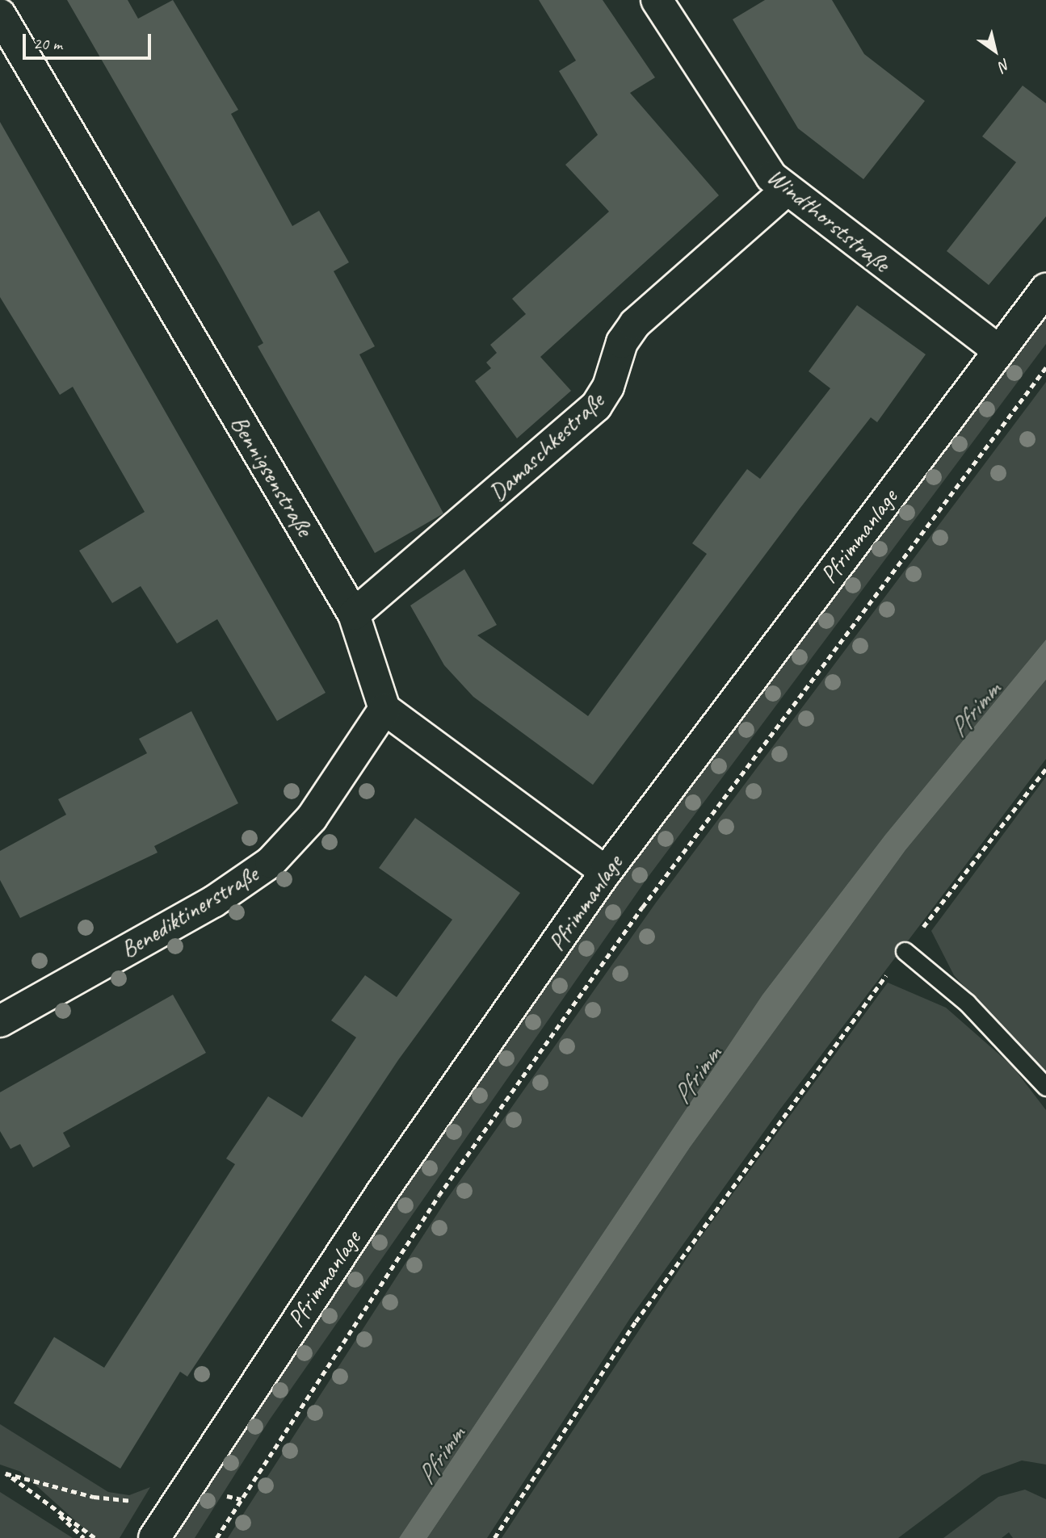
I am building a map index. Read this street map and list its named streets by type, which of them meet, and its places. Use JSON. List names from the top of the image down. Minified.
{"streets":{"street":["Windthorststraße","Damaschkestraße","Bennigsenstraße","Pfrimmanlage","Benediktinerstraße"]},"crossings":[["Windthorststraße","Damaschkestraße"],["Windthorststraße","Pfrimmanlage"],["Damaschkestraße","Bennigsenstraße"],["Bennigsenstraße","Benediktinerstraße"]],"water":["Pfrimm"],"scale_bar":"20 m","north":"bottom right"}
